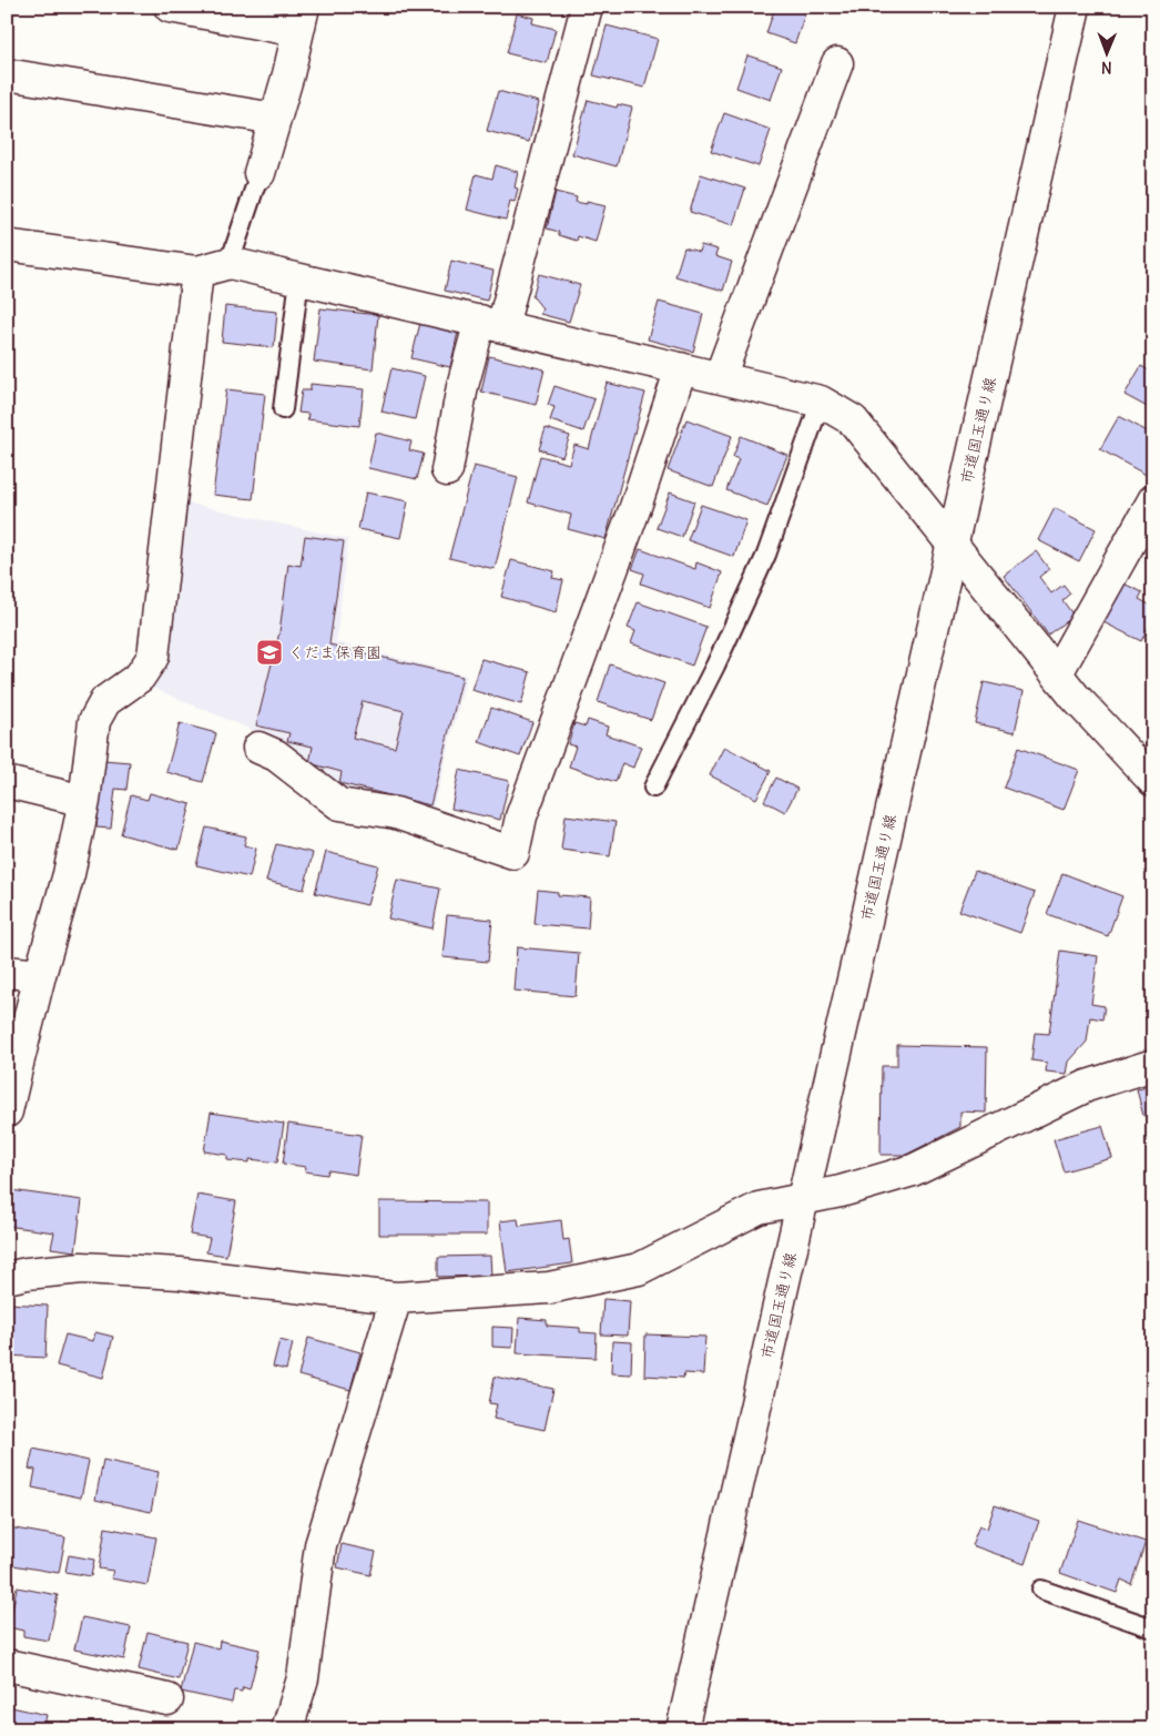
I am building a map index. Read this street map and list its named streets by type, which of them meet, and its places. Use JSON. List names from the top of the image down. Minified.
{"streets":{"street":["市道国玉通り線"]},"places":{"school or university":["くだま保育園"]},"north":"bottom"}
